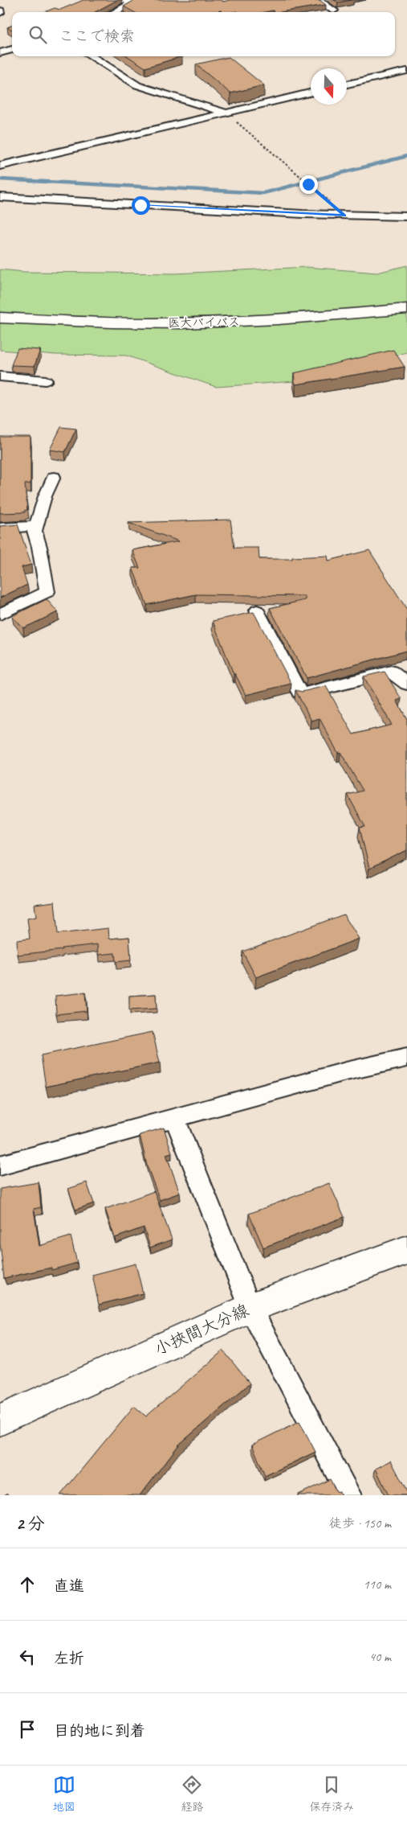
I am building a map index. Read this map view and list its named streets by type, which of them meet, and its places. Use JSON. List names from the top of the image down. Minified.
{"streets":{"main road":["医大バイパス","小挾間大分線"]},"north":"bottom","page":{"search":"ここで検索","heading":["2 分","徒歩 · 150 m"],"list":[["直進","110 m"],["左折","40 m"],"目的地に到着"],"nav":["地図","経路","保存済み"]}}
